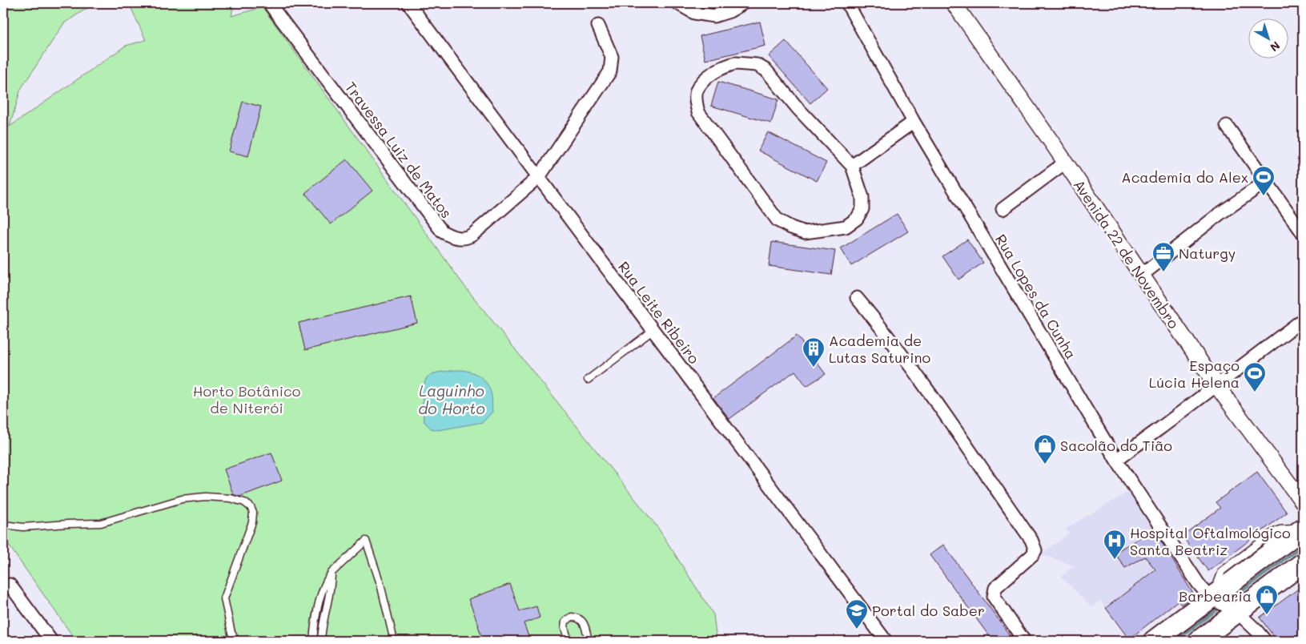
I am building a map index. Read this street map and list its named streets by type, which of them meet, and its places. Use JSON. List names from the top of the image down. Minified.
{"streets":{"street":["Travessa Luiz de Matos","Avenida 22 de Novembro","Rua Lopes da Cunha","Rua Leite Ribeiro"]},"crossings":[["Travessa Luiz de Matos","Rua Leite Ribeiro"]],"water":["Laguinho do Horto"],"parks":["Horto Botânico de Niterói"],"places":{"sports":["Academia do Alex","Espaço Lúcia Helena"],"office":["Naturgy"],"building":["Academia de Lutas Saturino"],"shop":["Sacolão do Tião","Barbearia"],"hospital":["Hospital Oftalmológico Santa Beatriz"],"school or university":["Portal do Saber"]},"north":"bottom right"}
